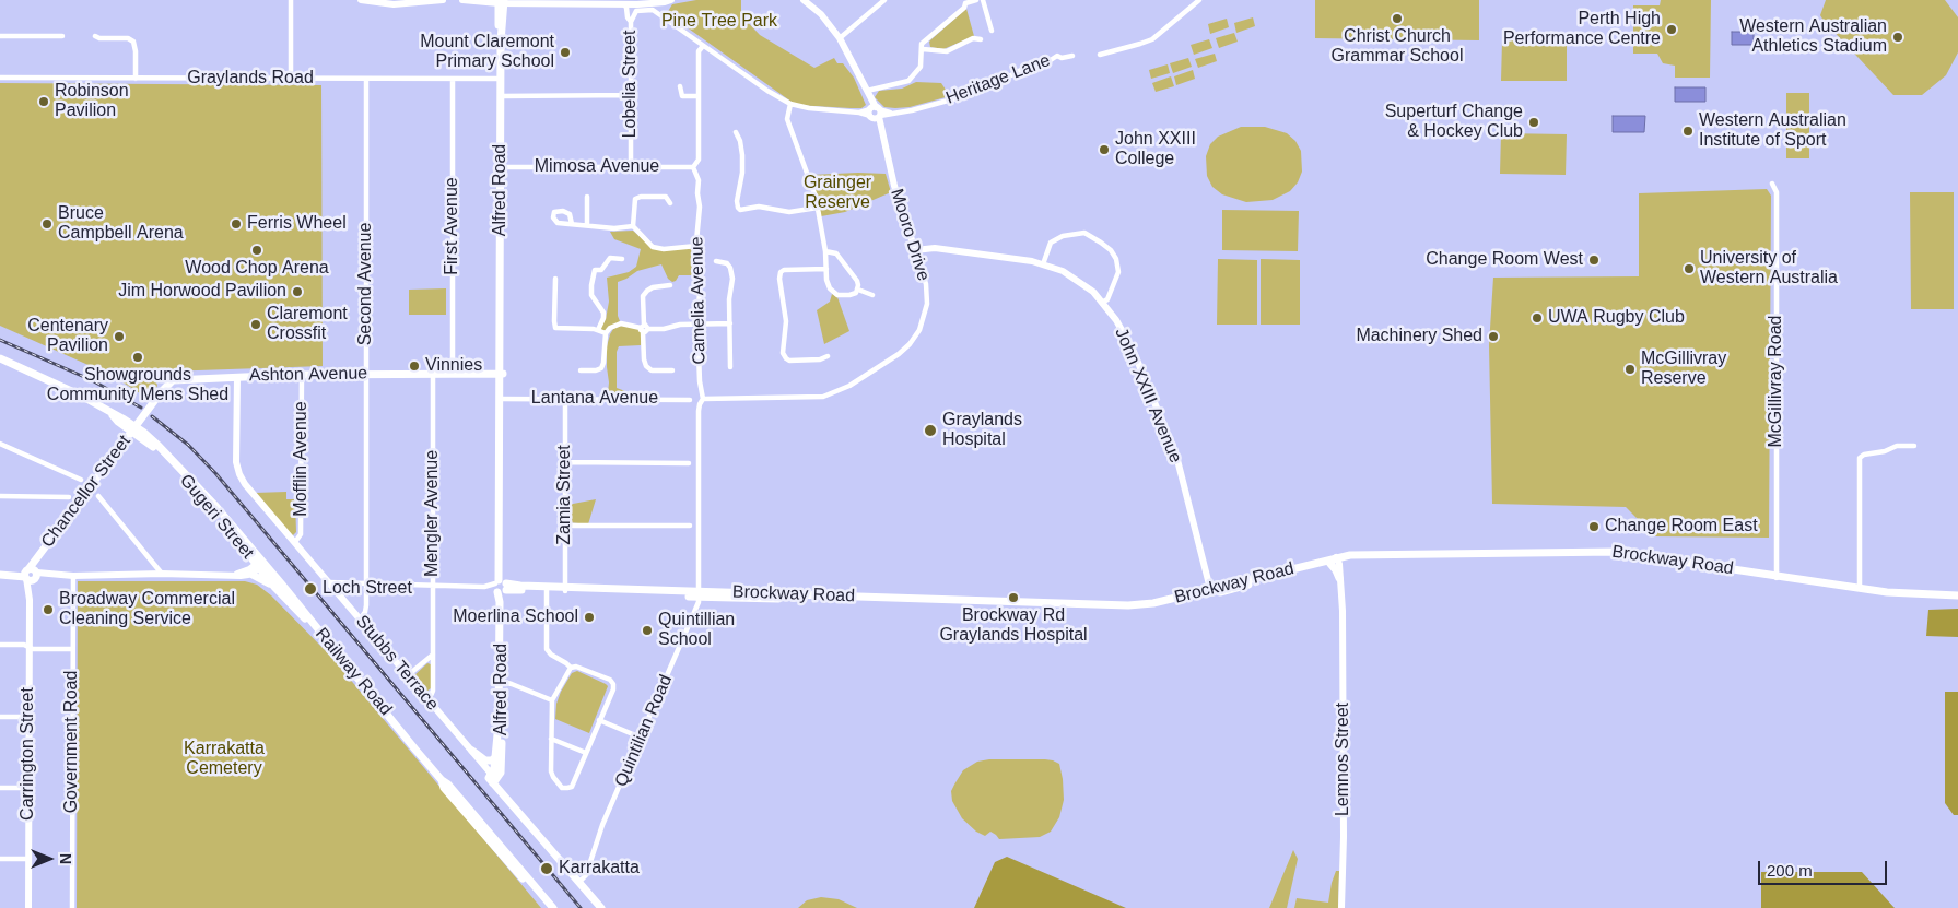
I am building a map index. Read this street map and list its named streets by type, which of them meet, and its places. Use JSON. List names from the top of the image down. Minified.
{"streets":{"main road":["Alfred Road","Ashton Avenue","Chancellor Street","Gugeri Street","Brockway Road","Stubbs Terrace","Railway Road"],"street":["Graylands Road","Heritage Lane","Lobelia Street","Mimosa Avenue","First Avenue","Mooro Drive","Second Avenue","Camelia Avenue","McGillivray Road","John XXIII Avenue","Lantana Avenue","Mofflin Avenue","Zamia Street","Mengler Avenue","Quintilian Road","Government Road","Carrington Street","Lemnos Street"]},"crossings":[["Graylands Road","Alfred Road"],["Graylands Road","First Avenue"],["Graylands Road","Second Avenue"],["Heritage Lane","Lobelia Street"],["Heritage Lane","Mooro Drive"],["Heritage Lane","Camelia Avenue"],["Lobelia Street","Mimosa Avenue"],["Mimosa Avenue","Alfred Road"],["Mimosa Avenue","Camelia Avenue"],["Alfred Road","Ashton Avenue"],["Alfred Road","Lantana Avenue"],["Alfred Road","Brockway Road"],["Alfred Road","Stubbs Terrace"],["First Avenue","Ashton Avenue"],["Mooro Drive","Camelia Avenue"],["Mooro Drive","John XXIII Avenue"],["Second Avenue","Ashton Avenue"],["Second Avenue","Brockway Road"],["Second Avenue","Stubbs Terrace"],["Camelia Avenue","Brockway Road"],["Camelia Avenue","Quintilian Road"],["Ashton Avenue","Mofflin Avenue"],["Ashton Avenue","Chancellor Street"],["Ashton Avenue","Mengler Avenue"],["Ashton Avenue","Gugeri Street"],["Ashton Avenue","Stubbs Terrace"],["McGillivray Road","Brockway Road"],["John XXIII Avenue","Brockway Road"],["Lantana Avenue","Zamia Street"],["Mofflin Avenue","Stubbs Terrace"],["Chancellor Street","Gugeri Street"],["Chancellor Street","Carrington Street"],["Zamia Street","Brockway Road"],["Mengler Avenue","Brockway Road"],["Mengler Avenue","Stubbs Terrace"],["Gugeri Street","Railway Road"],["Brockway Road","Stubbs Terrace"],["Brockway Road","Quintilian Road"],["Brockway Road","Lemnos Street"],["Stubbs Terrace","Quintilian Road"]],"parks":["Pine Tree Park","Grainger Reserve","Karrakatta Cemetery"],"places":["Christ Church Grammar School","Perth High Performance Centre","Western Australian Athletics Stadium","Mount Claremont Primary School","Robinson Pavilion","Superturf Change & Hockey Club","Western Australian Institute of Sport","John XXIII College","Bruce Campbell Arena","Ferris Wheel","Wood Chop Arena","Change Room West","University of Western Australia","Jim Horwood Pavilion","UWA Rugby Club","Claremont Crossfit","Centenary Pavilion","Machinery Shed","Showgrounds Community Mens Shed","Vinnies","McGillivray Reserve","Graylands Hospital","Change Room East","Loch Street","Brockway Rd Graylands Hospital","Broadway Commercial Cleaning Service","Moerlina School","Quintillian School","Karrakatta"],"scale_bar":"200 m","north":"right"}
